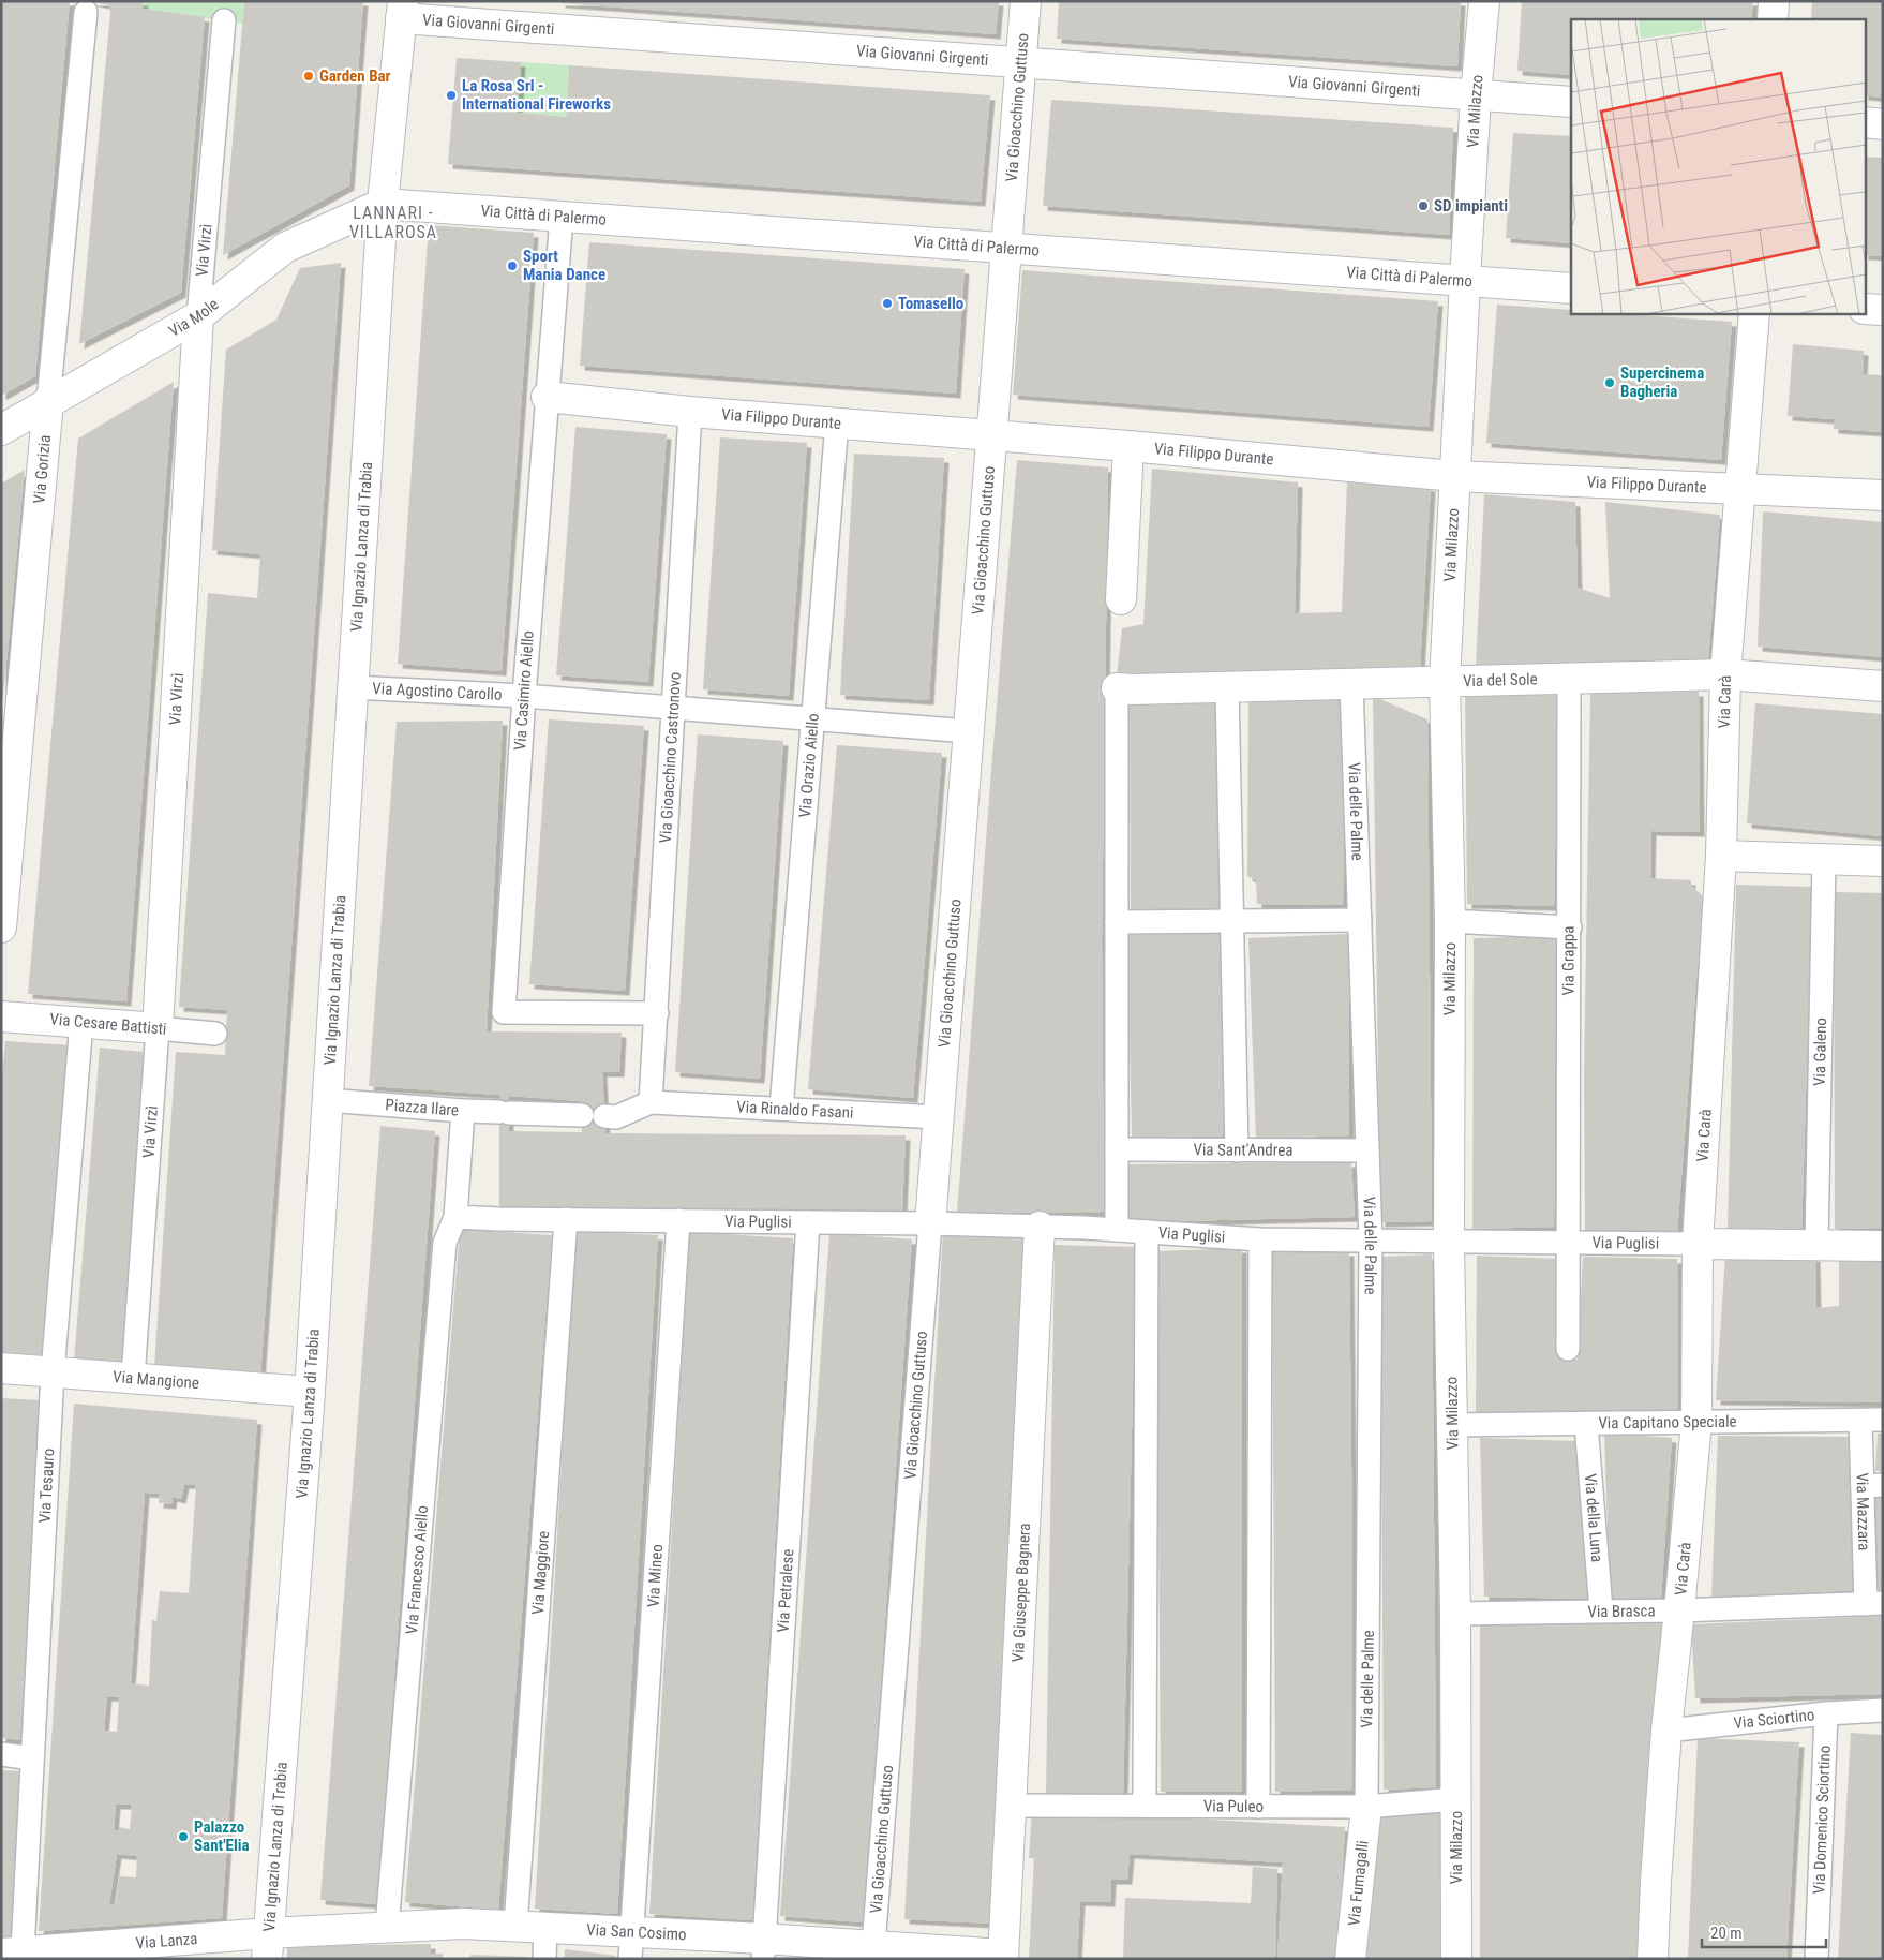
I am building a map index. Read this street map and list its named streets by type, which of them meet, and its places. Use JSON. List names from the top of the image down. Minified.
{"streets":{"street":["Via Giovanni Girgenti","Via Gioacchino Guttuso","Via Milazzo","Via Città di Palermo","Via Virzì","Via Mole","Via Filippo Durante","Via Gorizia","Via Ignazio Lanza di Trabia","Via del Sole","Via Carà","Via Cesare Battisti","Via Puglisi","Via Mangione","Via Giuseppe Bagnera","Via Fumagalli","Via San Cosimo","Via Lanza"],"lane":["Via Casimiro Aiello","Via Agostino Carollo","Via Gioacchino Castronovo","Via Orazio Aiello","Via delle Palme","Via Grappa","Via Galeno","Piazza Ilare","Via Rinaldo Fasani","Via Sant'Andrea","Via Capitano Speciale","Via Tesauro","Via Mazzara","Via della Luna","Via Francesco Aiello","Via Maggiore","Via Mineo","Via Petralese","Via Brasca","Via Sciortino","Via Puleo","Via Domenico Sciortino"]},"crossings":[["Via Giovanni Girgenti","Via Gioacchino Guttuso"],["Via Giovanni Girgenti","Via Milazzo"],["Via Giovanni Girgenti","Via Ignazio Lanza di Trabia"],["Via Gioacchino Guttuso","Via Città di Palermo"],["Via Gioacchino Guttuso","Via Filippo Durante"],["Via Gioacchino Guttuso","Via Agostino Carollo"],["Via Gioacchino Guttuso","Via Rinaldo Fasani"],["Via Gioacchino Guttuso","Via Puglisi"],["Via Gioacchino Guttuso","Via San Cosimo"],["Via Milazzo","Via Città di Palermo"],["Via Milazzo","Via Filippo Durante"],["Via Milazzo","Via del Sole"],["Via Milazzo","Via Puglisi"],["Via Milazzo","Via Capitano Speciale"],["Via Milazzo","Via Brasca"],["Via Milazzo","Via Puleo"],["Via Città di Palermo","Via Mole"],["Via Città di Palermo","Via Ignazio Lanza di Trabia"],["Via Città di Palermo","Via Casimiro Aiello"],["Via Virzì","Via Mole"],["Via Virzì","Via Cesare Battisti"],["Via Virzì","Via Mangione"],["Via Mole","Via Gorizia"],["Via Mole","Via Ignazio Lanza di Trabia"],["Via Filippo Durante","Via Casimiro Aiello"],["Via Filippo Durante","Via Carà"],["Via Filippo Durante","Via Gioacchino Castronovo"],["Via Filippo Durante","Via Orazio Aiello"],["Via Ignazio Lanza di Trabia","Via Agostino Carollo"],["Via Ignazio Lanza di Trabia","Piazza Ilare"],["Via Ignazio Lanza di Trabia","Via Mangione"],["Via Ignazio Lanza di Trabia","Via San Cosimo"],["Via Ignazio Lanza di Trabia","Via Lanza"],["Via del Sole","Via Carà"],["Via del Sole","Via delle Palme"],["Via del Sole","Via Grappa"],["Via Casimiro Aiello","Via Agostino Carollo"],["Via Casimiro Aiello","Via Gioacchino Castronovo"],["Via Agostino Carollo","Via Gioacchino Castronovo"],["Via Agostino Carollo","Via Orazio Aiello"],["Via Carà","Via Puglisi"],["Via Carà","Via Capitano Speciale"],["Via Carà","Via Brasca"],["Via Carà","Via Sciortino"],["Via Gioacchino Castronovo","Via Rinaldo Fasani"],["Via Orazio Aiello","Via Rinaldo Fasani"],["Via delle Palme","Via Sant'Andrea"],["Via delle Palme","Via Puglisi"],["Via delle Palme","Via Puleo"],["Via delle Palme","Via Fumagalli"],["Via Grappa","Via Puglisi"],["Via Cesare Battisti","Via Tesauro"],["Via Galeno","Via Puglisi"],["Piazza Ilare","Via Puglisi"],["Piazza Ilare","Via Francesco Aiello"],["Via Puglisi","Via Francesco Aiello"],["Via Puglisi","Via Maggiore"],["Via Puglisi","Via Mineo"],["Via Puglisi","Via Petralese"],["Via Puglisi","Via Giuseppe Bagnera"],["Via Mangione","Via Tesauro"],["Via Capitano Speciale","Via Mazzara"],["Via Capitano Speciale","Via della Luna"],["Via Tesauro","Via Lanza"],["Via Mazzara","Via Brasca"],["Via della Luna","Via Brasca"],["Via Francesco Aiello","Via San Cosimo"],["Via Maggiore","Via San Cosimo"],["Via Mineo","Via San Cosimo"],["Via Petralese","Via San Cosimo"],["Via Giuseppe Bagnera","Via Puleo"],["Via Giuseppe Bagnera","Via San Cosimo"],["Via Sciortino","Via Domenico Sciortino"],["Via Puleo","Via Fumagalli"],["Via San Cosimo","Via Lanza"]],"districts":["LANNARI - VILLAROSA"],"places":["Garden Bar","La Rosa Srl - International Fireworks","SD impianti","Sport Mania Dance","Tomasello","Supercinema Bagheria","Palazzo Sant'Elia"],"scale_bar":"20 m"}
